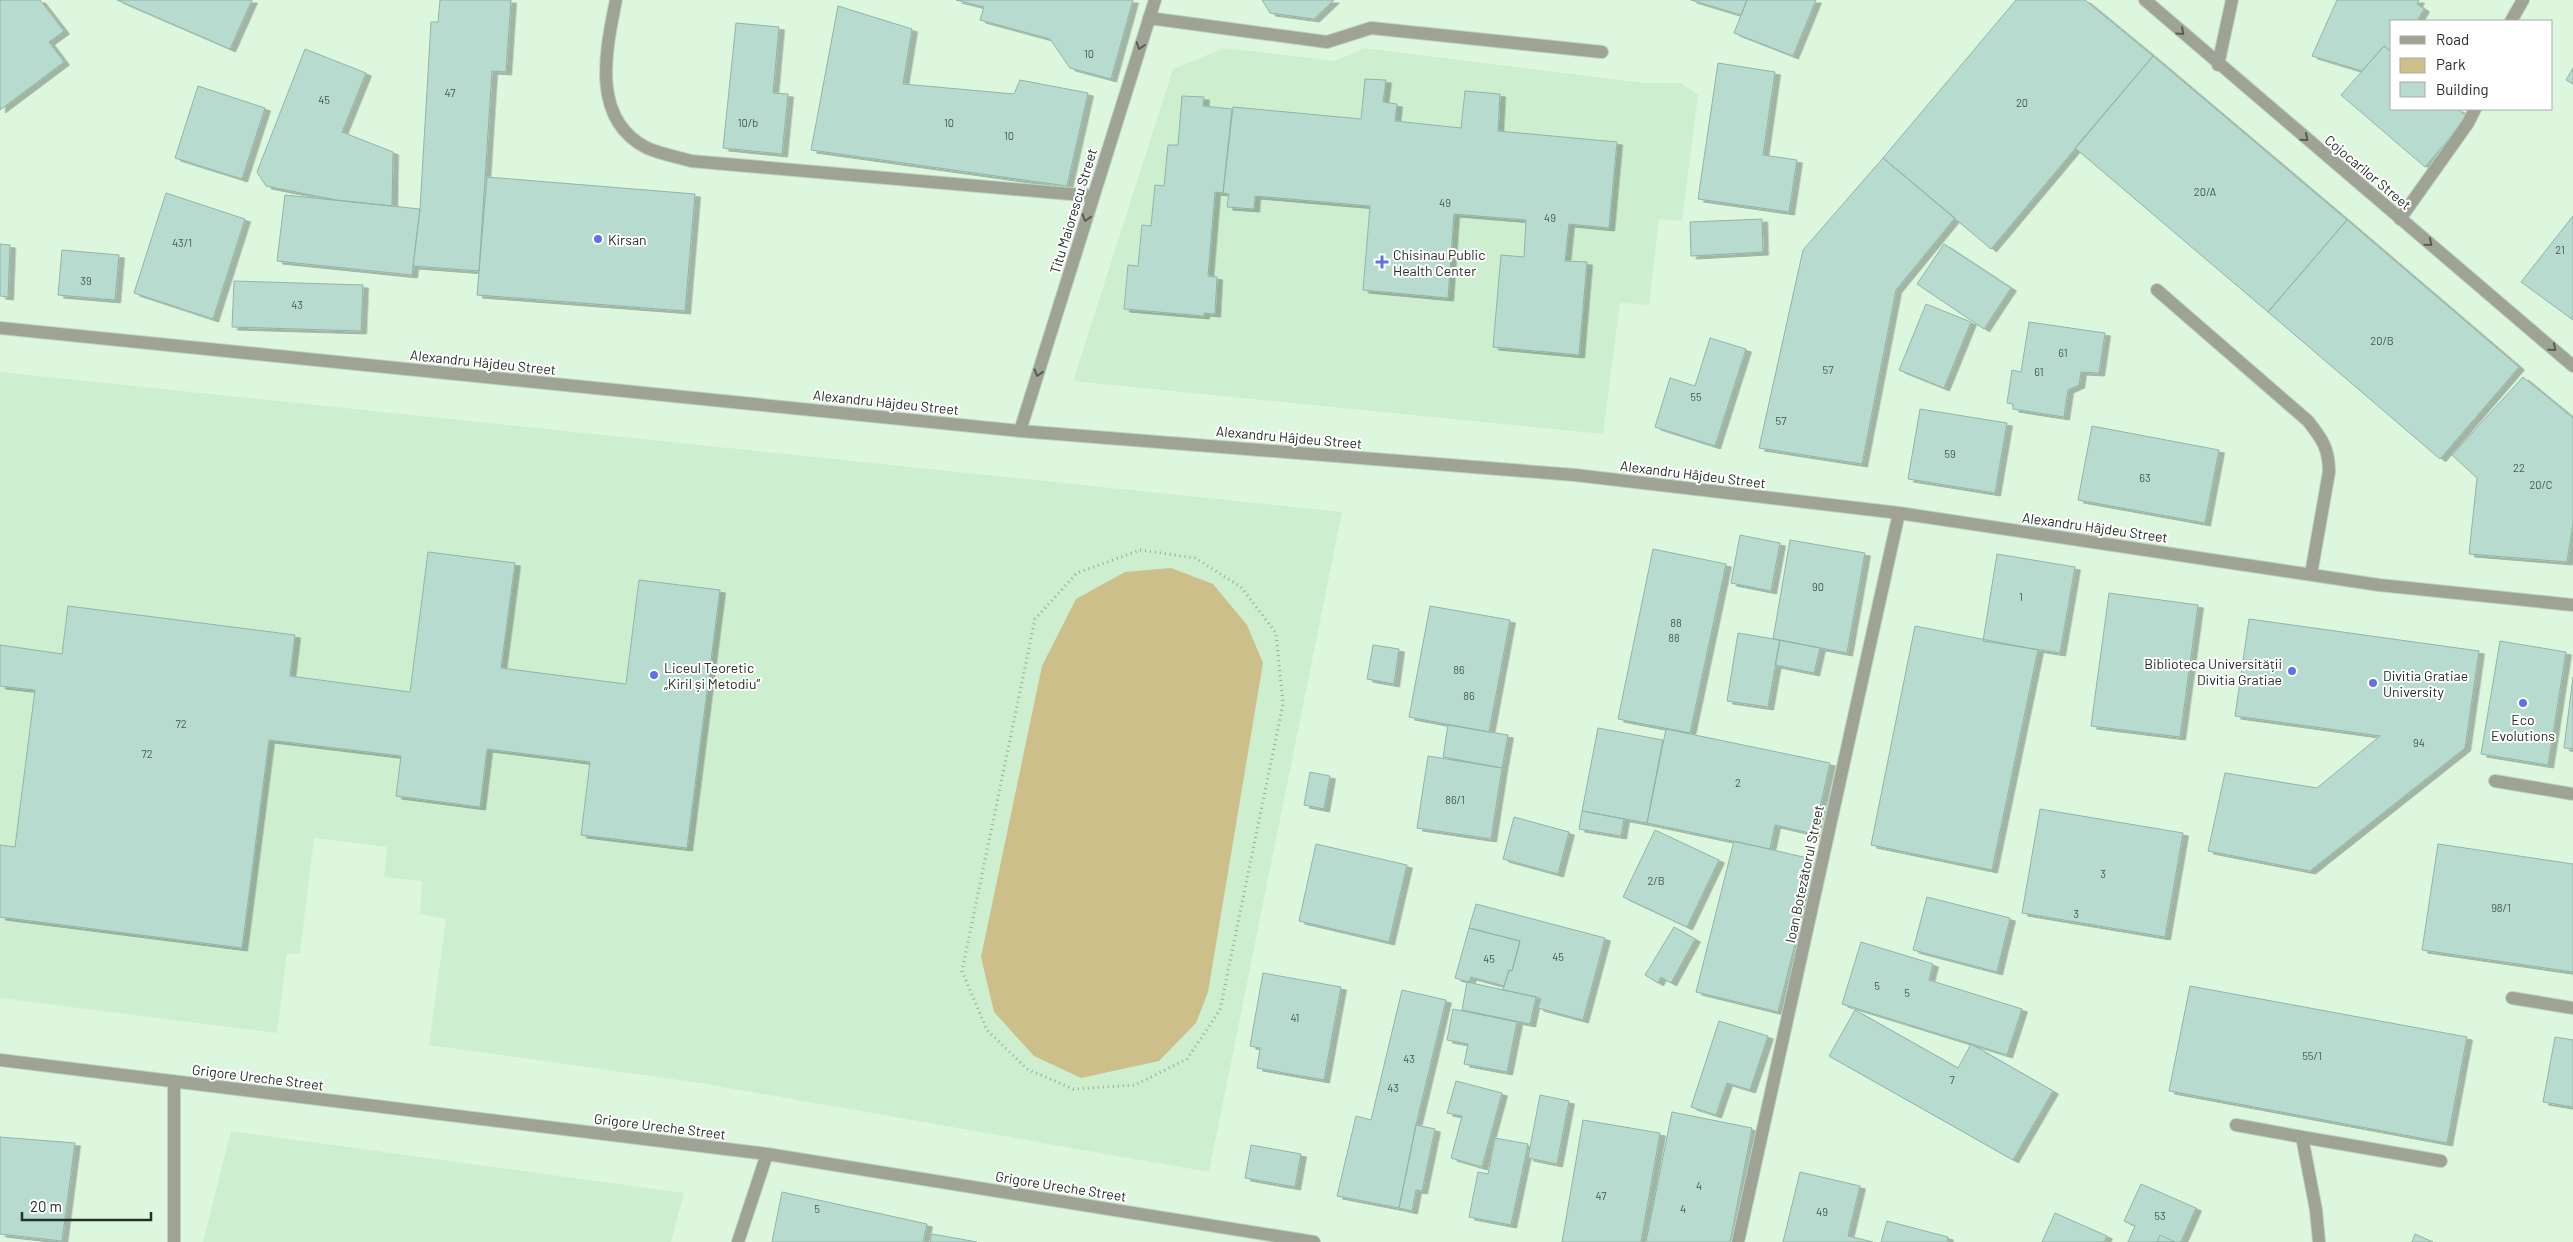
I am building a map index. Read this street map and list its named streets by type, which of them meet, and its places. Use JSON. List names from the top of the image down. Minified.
{"streets":{"street":["Cojocarilor Street","Titu Maiorescu Street","Alexandru Hâjdeu Street","Ioan Botezătorul Street","Grigore Ureche Street"]},"crossings":[["Titu Maiorescu Street","Alexandru Hâjdeu Street"],["Alexandru Hâjdeu Street","Ioan Botezătorul Street"]],"one_way":["Cojocarilor Street","Titu Maiorescu Street"],"places":{"other":["Kirsan","Biblioteca Universității Divitia Gratiae","Liceul Teoretic „Kiril și Metodiu”","Divitia Gratiae University","Eco Evolutions"],"health":["Chisinau Public Health Center"]},"house_numbers":["10","47","45","20","10/b","10","10","20/A","49","49","43/1","21","39","43","20/B","61","57","61","55","57","59","22","63","20/C","90","1","88","88","86","86","72","94","72","2","86/1","3","2/B","98/1","3","45","45","5","5","41","55/1","43","7","43","4","47","5","4","49","53"],"legend":["Road","Park","Building"],"scale_bar":"20 m"}
